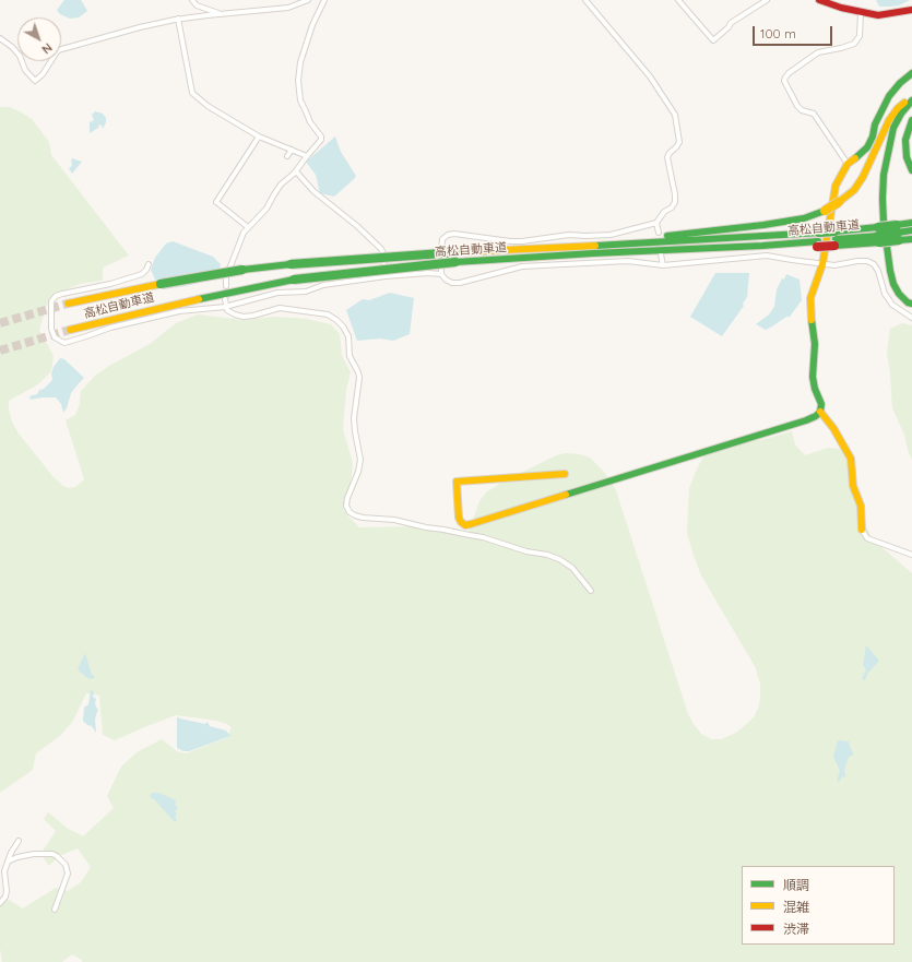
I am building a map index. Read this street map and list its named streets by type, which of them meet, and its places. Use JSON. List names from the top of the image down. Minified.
{"streets":{"main road":["高松自動車道"]},"legend":["順調","混雑","渋滞"],"scale_bar":"100 m","north":"bottom right"}
